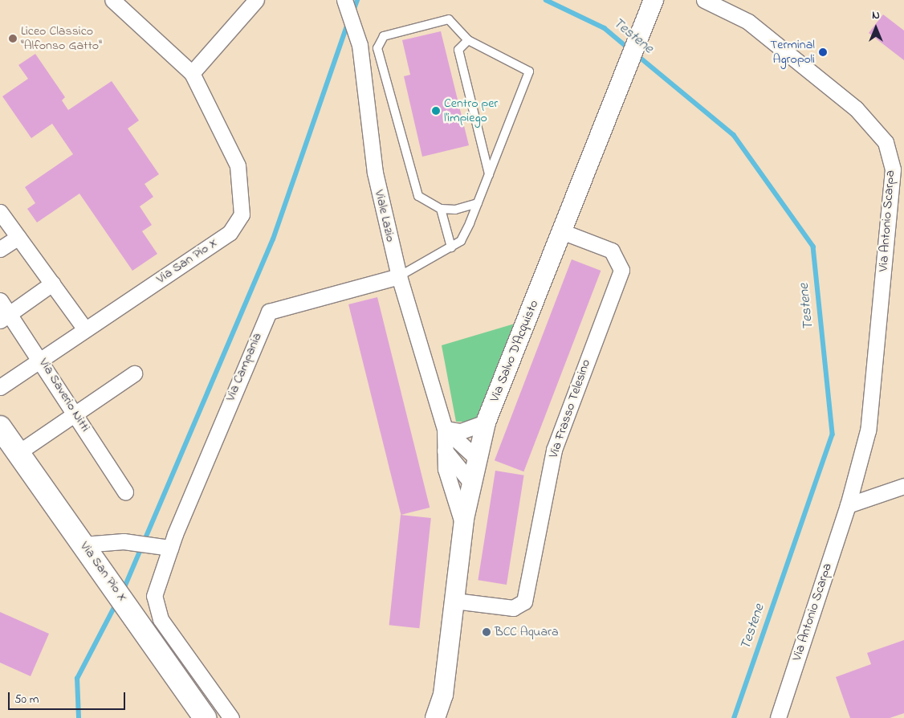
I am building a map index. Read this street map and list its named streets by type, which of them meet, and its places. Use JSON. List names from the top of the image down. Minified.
{"streets":{"main road":["Via San Pio X"],"street":["Viale Lazio","Via Antonio Scarpa","Via Salvo D'Acquisto","Via Campania","Via Saverio Nitti","Via Frasso Telesino"]},"crossings":[["Viale Lazio","Via Salvo D'Acquisto"],["Viale Lazio","Via Campania"],["Via San Pio X","Via Saverio Nitti"],["Via Salvo D'Acquisto","Via Frasso Telesino"]],"water":["Testene"],"places":["Liceo Classico \"Alfonso Gatto\"","Terminal Agropoli","Centro per l'impiego","BCC Aquara"],"scale_bar":"50 m","north":"top"}
